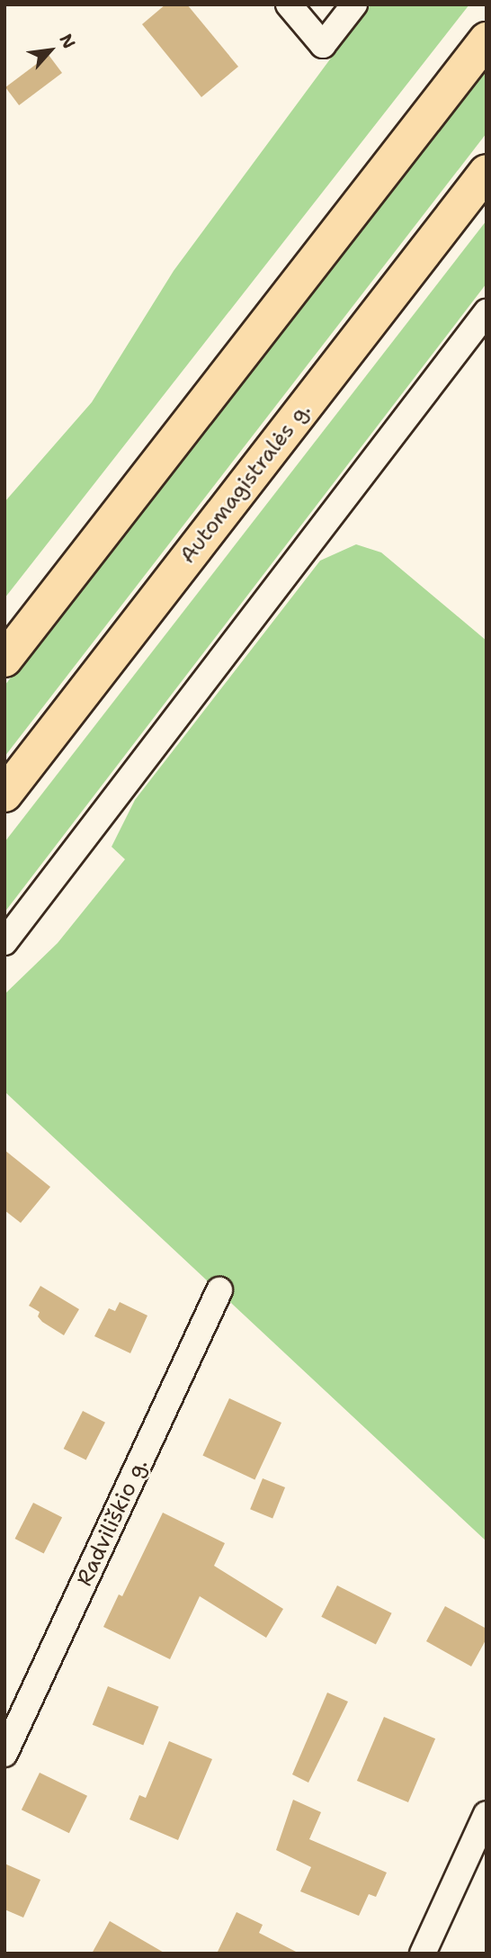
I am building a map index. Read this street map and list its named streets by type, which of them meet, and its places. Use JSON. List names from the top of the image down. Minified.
{"streets":{"highway":["Automagistralės g."],"street":["Radviliškio g."]},"north":"top right"}
